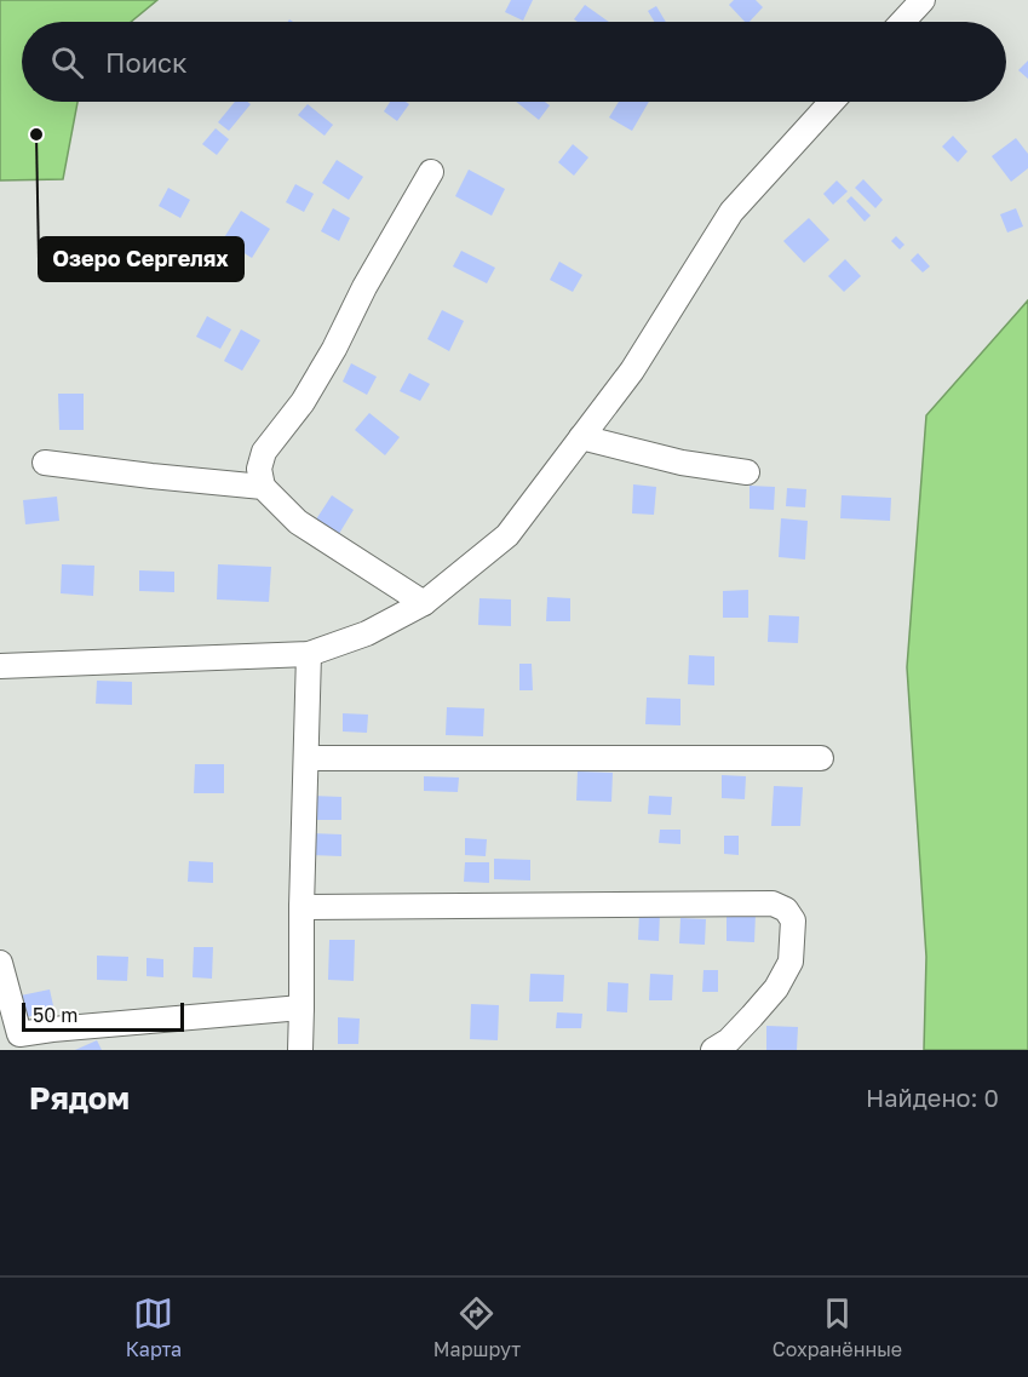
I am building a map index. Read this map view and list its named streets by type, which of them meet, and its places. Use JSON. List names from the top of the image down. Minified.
{"places":["Озеро Сергелях"],"scale_bar":"50 m","page":{"search":"Поиск","scale":"50 m","heading":["Рядом","Найдено: 0"],"nav":["Карта","Маршрут","Сохранённые"]}}
